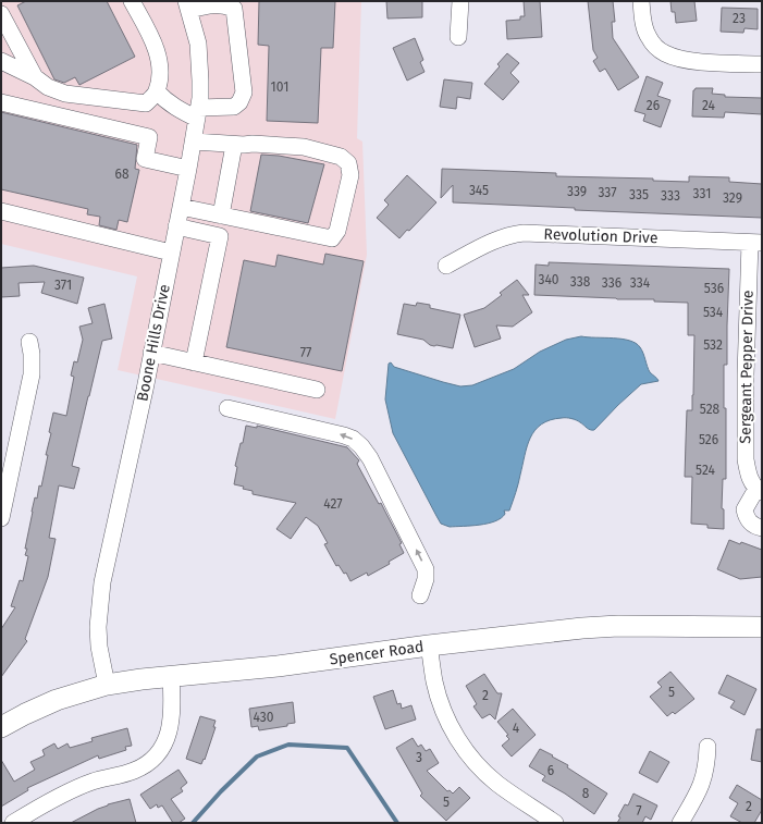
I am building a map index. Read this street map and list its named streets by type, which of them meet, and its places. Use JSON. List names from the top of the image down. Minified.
{"streets":{"main road":["Spencer Road"],"street":["Revolution Drive","Boone Hills Drive","Sergeant Pepper Drive"]},"crossings":[["Revolution Drive","Sergeant Pepper Drive"],["Boone Hills Drive","Spencer Road"]],"house_numbers":["23","101","26","24","68","345","339","337","331","335","333","329","340","338","336","334","371","536","534","532","77","528","526","524","427","5","2","430","4","3","6","8","5","2","7"]}
